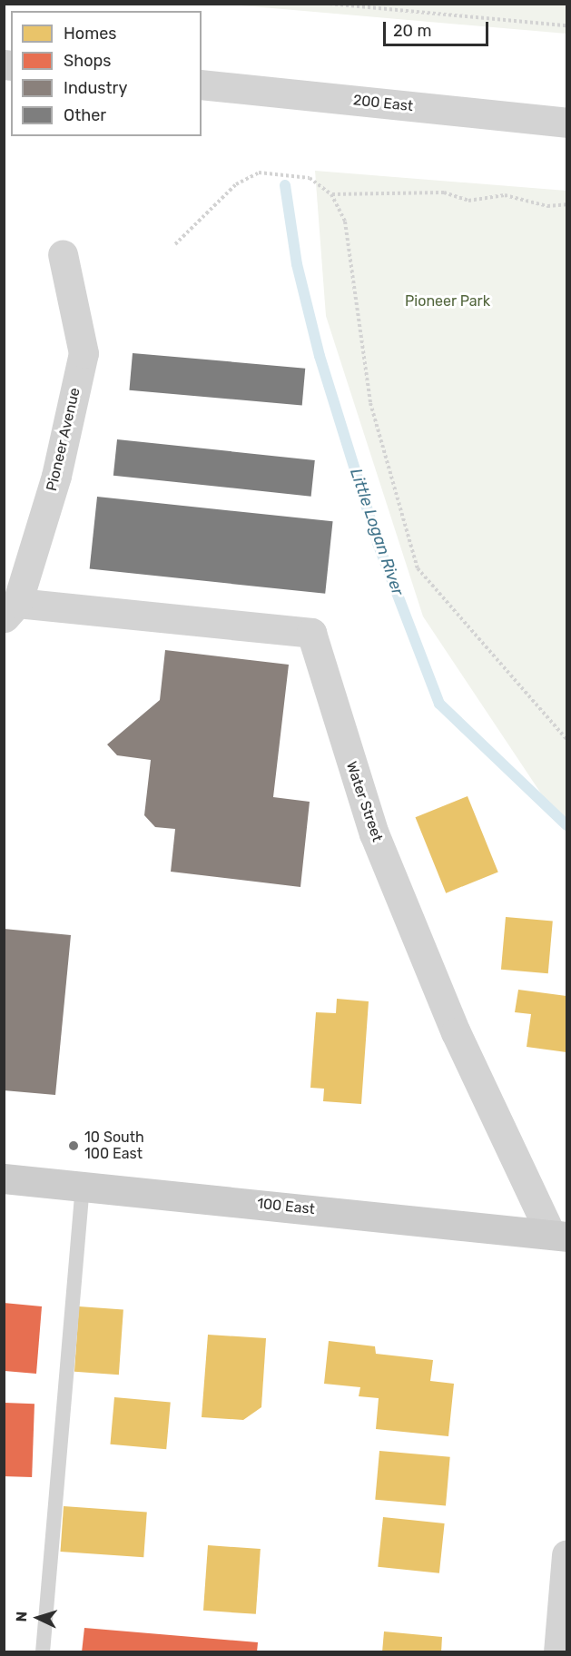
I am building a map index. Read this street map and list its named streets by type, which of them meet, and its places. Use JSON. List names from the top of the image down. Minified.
{"streets":{"main road":["100 East"],"street":["200 East","Pioneer Avenue","Water Street"]},"crossings":[["Pioneer Avenue","Water Street"],["Water Street","100 East"]],"water":["Little Logan River"],"parks":["Pioneer Park"],"places":["10 South 100 East"],"legend":["Homes","Shops","Industry","Other"],"scale_bar":"20 m","north":"left"}
